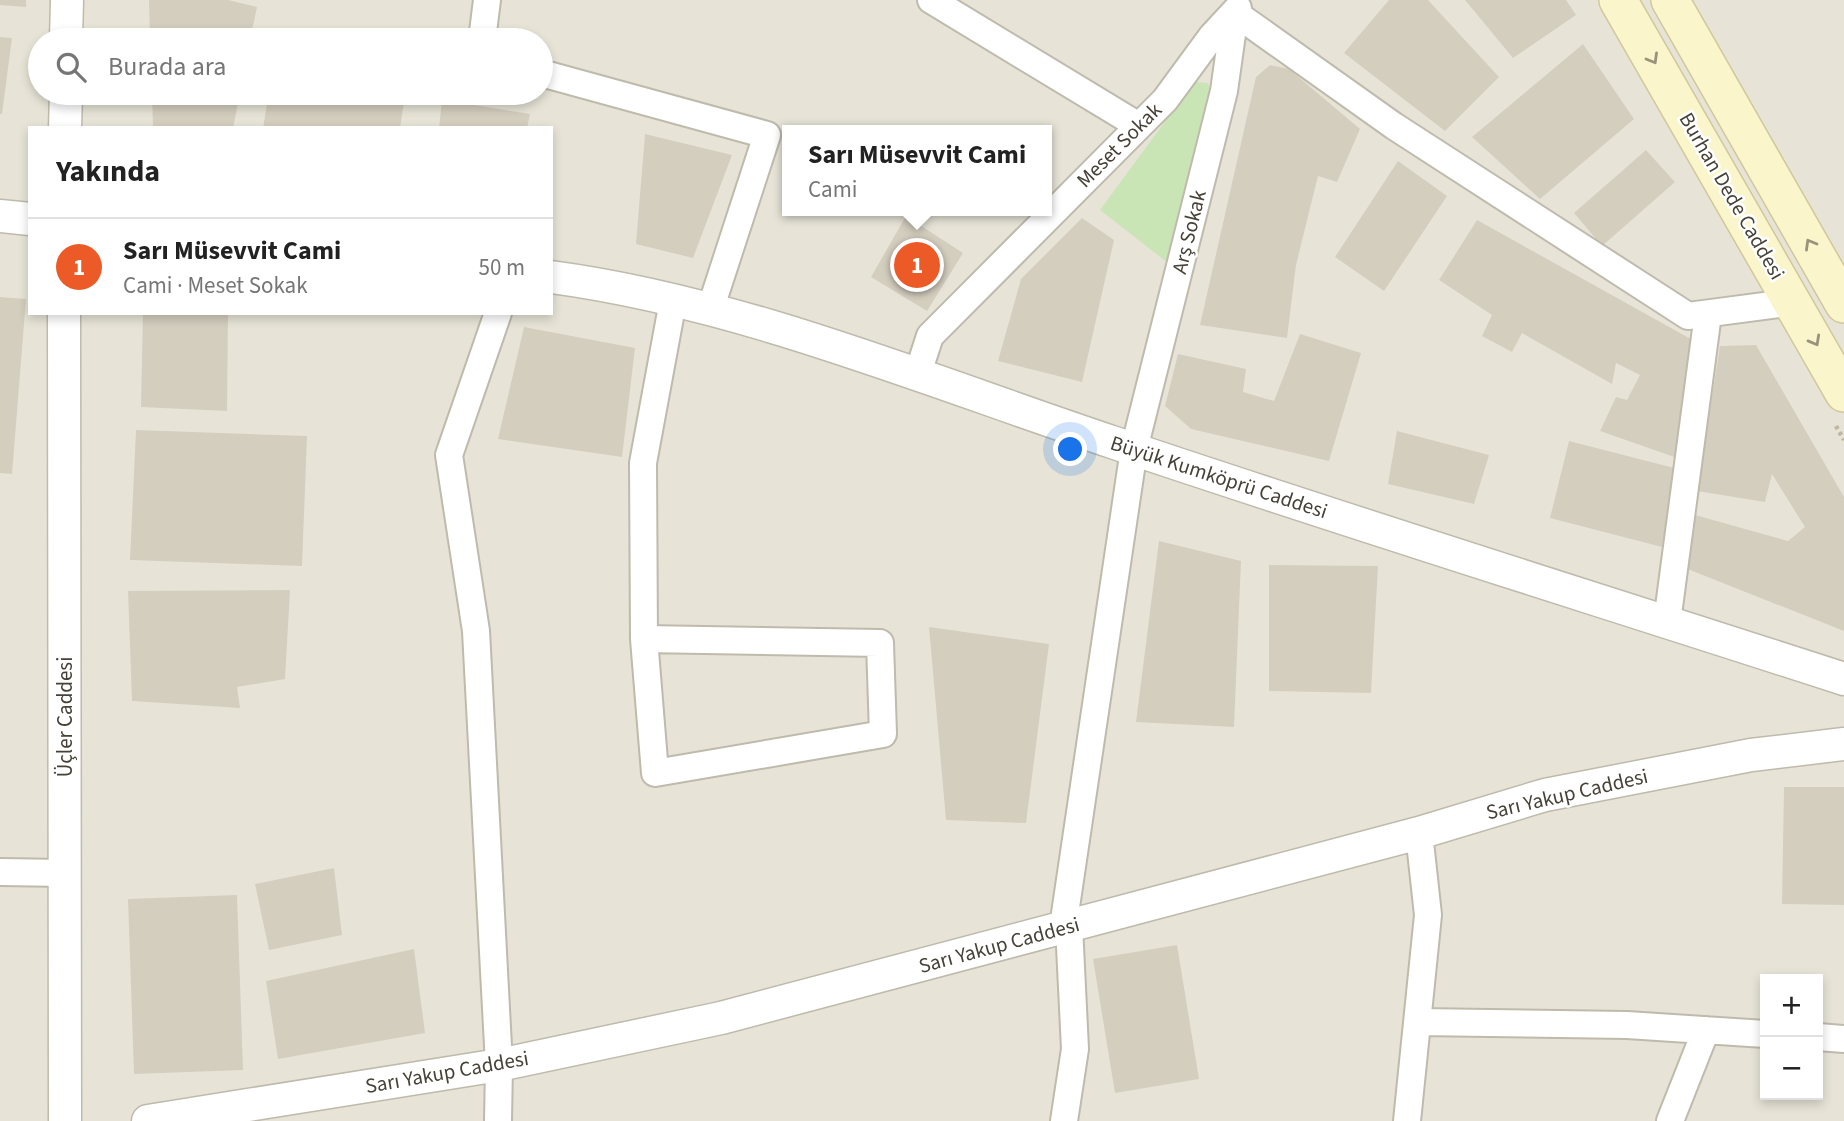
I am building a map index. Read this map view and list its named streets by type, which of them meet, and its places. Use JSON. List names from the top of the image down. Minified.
{"streets":{"main road":["Burhan Dede Caddesi"],"street":["Meset Sokak","Arş Sokak","Büyük Kumköprü Caddesi","Üçler Caddesi","Sarı Yakup Caddesi"]},"crossings":[["Meset Sokak","Arş Sokak"],["Meset Sokak","Büyük Kumköprü Caddesi"],["Arş Sokak","Büyük Kumköprü Caddesi"],["Arş Sokak","Sarı Yakup Caddesi"]],"page":{"search":"Burada ara","popup":["Sarı Müsevvit Cami","Cami"],"heading":"Yakında","list":[{"mark":"1","name":"Sarı Müsevvit Cami","note":"Cami · Meset Sokak","value":"50 m"}],"pins":"1","map_buttons":["+","−"]}}
